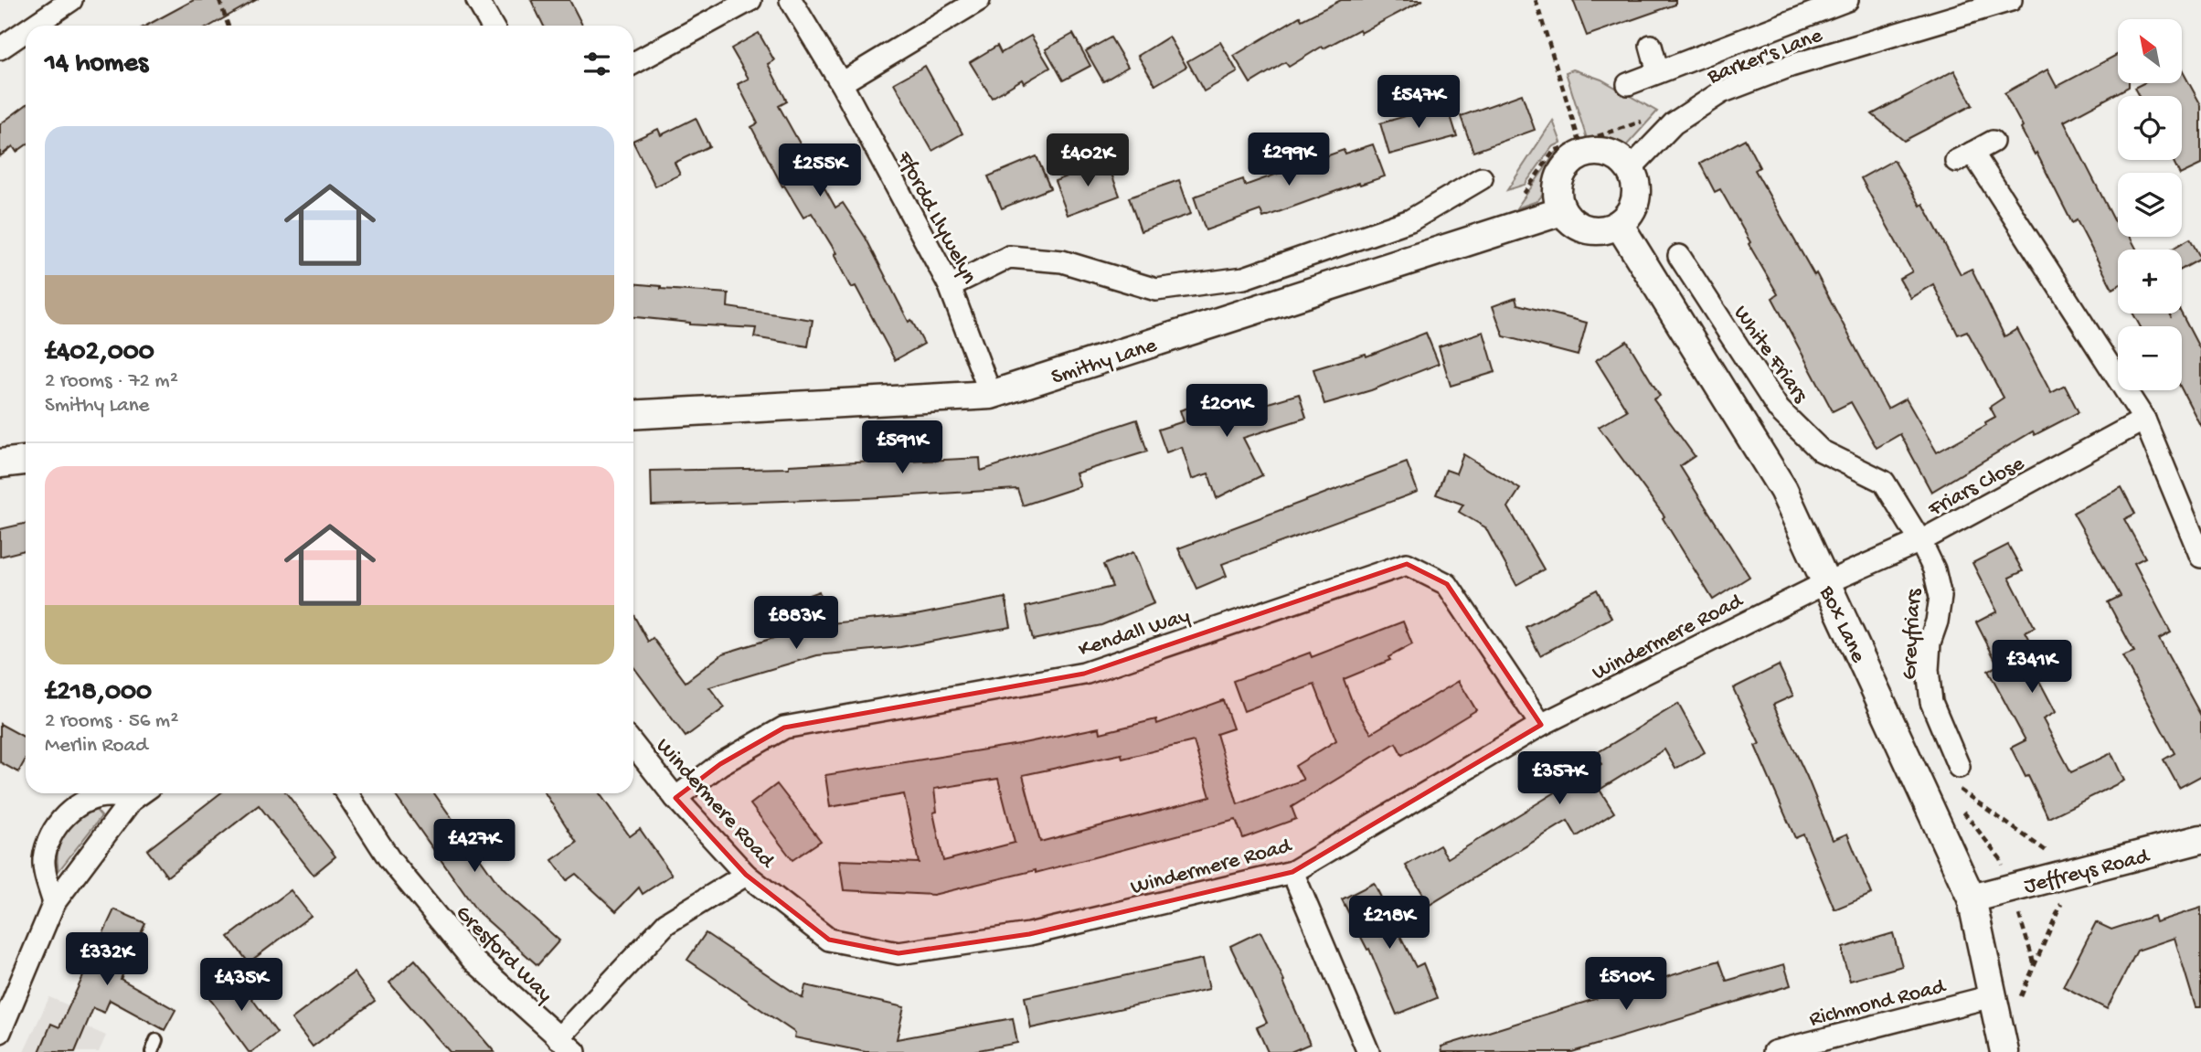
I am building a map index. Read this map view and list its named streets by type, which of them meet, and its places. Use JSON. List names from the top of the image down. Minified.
{"streets":{"street":["Barker's Lane","Ffordd Llywelyn","White Friars","Smithy Lane","Friars Close","Box Lane","Kendall Way","Greyfriars","Windermere Road","Jeffreys Road","Gresford Way","Richmond Road"]},"crossings":[["Barker's Lane","Smithy Lane"],["Barker's Lane","Box Lane"],["Ffordd Llywelyn","Smithy Lane"],["White Friars","Friars Close"],["White Friars","Greyfriars"],["Smithy Lane","Box Lane"],["Friars Close","Box Lane"],["Friars Close","Greyfriars"],["Friars Close","Windermere Road"],["Box Lane","Windermere Road"],["Box Lane","Jeffreys Road"],["Box Lane","Richmond Road"],["Kendall Way","Windermere Road"]],"north":"top left","page":{"map_buttons":["+","−"],"heading":"14 homes","price":["£547K","£299K","£402K","£255K","£201K","£591K","£883K","£341K","£357K","£427K","£218K","£332K","£510K","£435K"],"list":[{"name":"£402,000","note":"2 rooms · 72 m² · Smithy Lane"},{"name":"£218,000","note":"2 rooms · 56 m² · Merlin Road"}]}}
